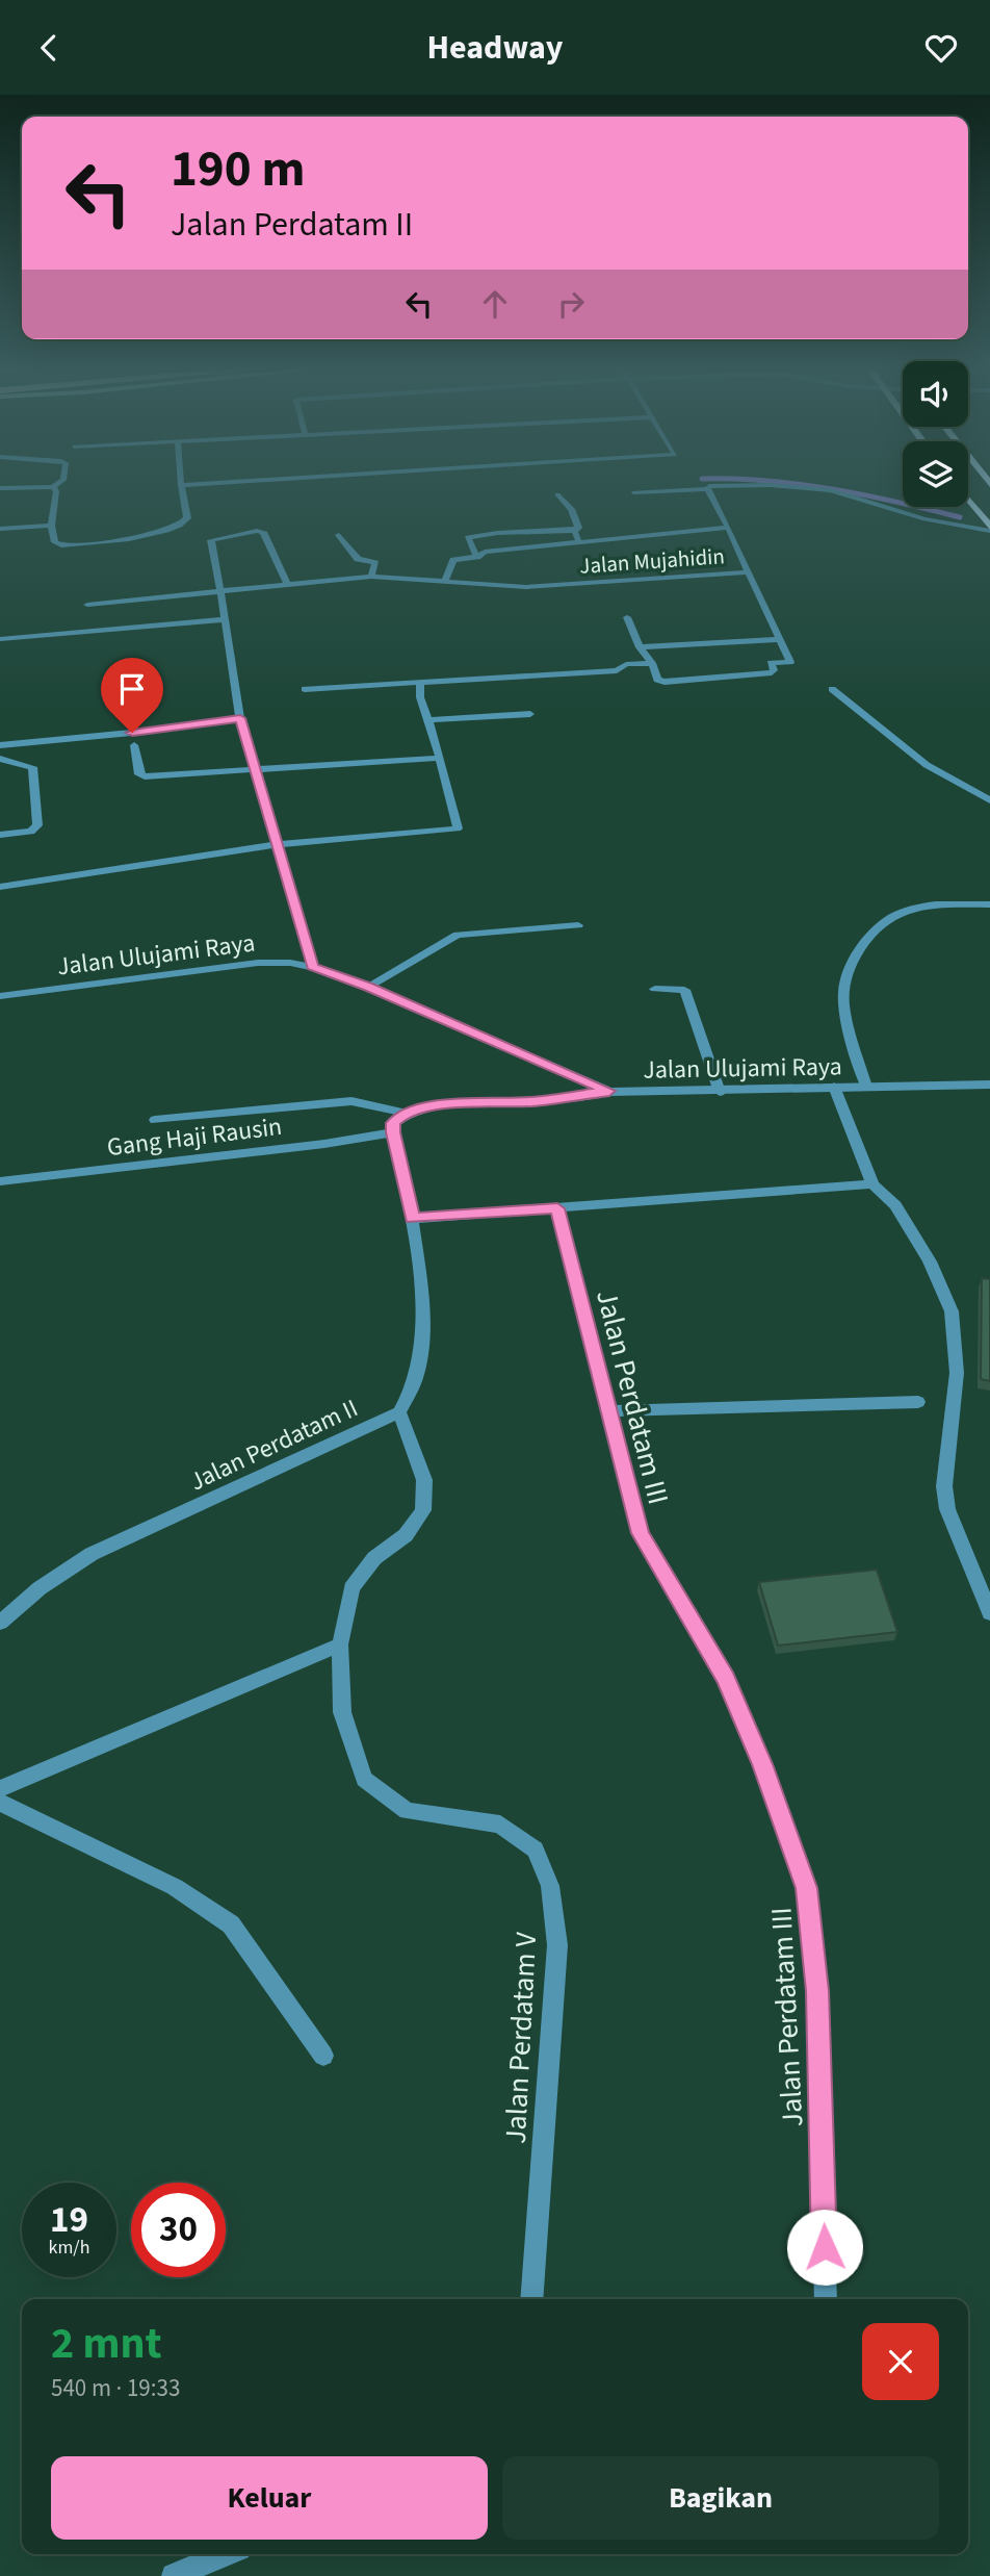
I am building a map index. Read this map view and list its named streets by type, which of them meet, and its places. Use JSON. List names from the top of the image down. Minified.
{"streets":{"street":["Jalan Mujahidin","Jalan Ulujami Raya","Gang Haji Rausin","Jalan Perdatam III","Jalan Perdatam II","Jalan Perdatam V"]},"crossings":[["Gang Haji Rausin","Jalan Perdatam II"],["Jalan Perdatam II","Jalan Perdatam V"]],"page":{"header":"Headway","turn":["190 m","Jalan Perdatam II"],"speed":"19 km/h","limit":"30","heading":["2 mnt","540 m · 19:33"],"buttons":["Keluar","Bagikan"]}}
